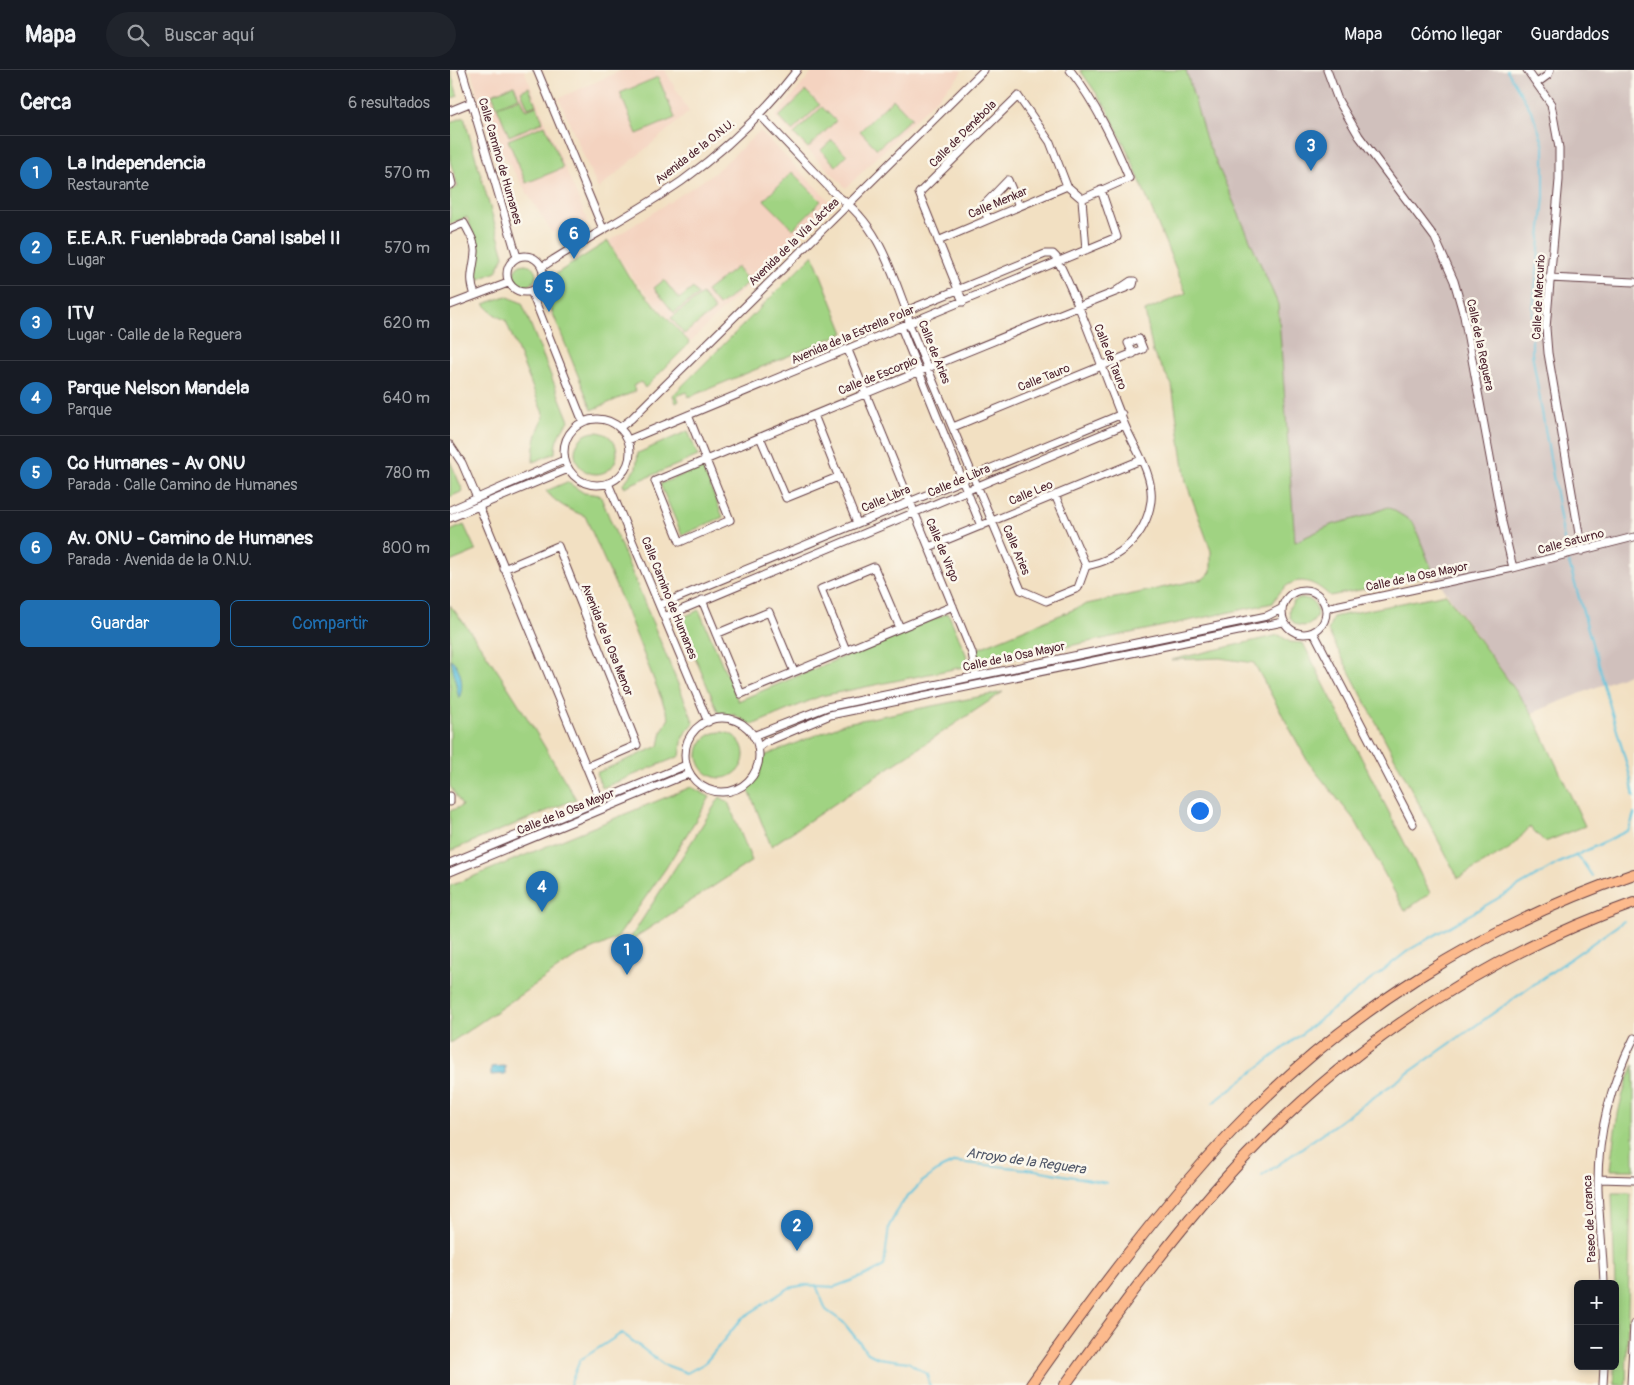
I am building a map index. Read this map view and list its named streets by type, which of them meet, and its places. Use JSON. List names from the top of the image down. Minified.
{"streets":{"street":["Calle de Denébola","Avenida de la O.N.U.","Calle Camino de Humanes","Calle Menkar","Avenida de la Vía Láctea","Calle de Mercurio","Avenida de la Estrella Polar","Calle de la Reguera","Calle de Aries","Calle de Tauro","Calle de Escorpio","Calle Tauro","Calle de Libra","Calle Leo","Calle Libra","Calle Saturno","Calle de Virgo","Calle Aries","Calle de la Osa Mayor","Avenida de la Osa Menor","Paseo de Loranca"]},"crossings":[["Calle de Denébola","Calle Menkar"],["Calle de Denébola","Avenida de la Estrella Polar"],["Avenida de la O.N.U.","Calle Camino de Humanes"],["Avenida de la O.N.U.","Calle de Aries"],["Calle Camino de Humanes","Avenida de la Vía Láctea"],["Calle Camino de Humanes","Avenida de la Estrella Polar"],["Calle Camino de Humanes","Calle de Libra"],["Calle Camino de Humanes","Calle Libra"],["Calle Camino de Humanes","Calle de la Osa Mayor"],["Avenida de la Vía Láctea","Avenida de la Estrella Polar"],["Avenida de la Vía Láctea","Calle de Aries"],["Calle de Mercurio","Calle Saturno"],["Avenida de la Estrella Polar","Calle de Aries"],["Avenida de la Estrella Polar","Calle de Tauro"],["Avenida de la Estrella Polar","Calle de Escorpio"],["Avenida de la Estrella Polar","Calle de Virgo"],["Calle de la Reguera","Calle Saturno"],["Calle de la Reguera","Calle de la Osa Mayor"],["Calle de Aries","Calle de Escorpio"],["Calle de Aries","Calle Tauro"],["Calle de Aries","Calle de Libra"],["Calle de Aries","Calle Leo"],["Calle de Aries","Calle Libra"],["Calle de Aries","Calle Aries"],["Calle de Tauro","Calle de Escorpio"],["Calle de Tauro","Calle Tauro"],["Calle de Tauro","Calle de Libra"],["Calle de Tauro","Calle Leo"],["Calle de Tauro","Calle Libra"],["Calle de Escorpio","Calle de Virgo"],["Calle de Libra","Calle de Virgo"],["Calle Leo","Calle de Virgo"],["Calle Leo","Calle Aries"],["Calle Libra","Calle de Virgo"],["Calle Saturno","Calle de la Osa Mayor"],["Calle de Virgo","Calle de la Osa Mayor"]],"water":["Arroyo de la Reguera"],"page":{"header":"Mapa","search":"Buscar aquí","nav":["Mapa","Cómo llegar","Guardados"],"heading":["Cerca","6 resultados"],"pins":["3","6","5","4","1","2"],"list":[{"mark":"1","name":"La Independencia","note":"Restaurante","value":"570 m"},{"mark":"2","name":"E.E.A.R. Fuenlabrada Canal Isabel II","note":"Lugar","value":"570 m"},{"mark":"3","name":"ITV","note":"Lugar · Calle de la Reguera","value":"620 m"},{"mark":"4","name":"Parque Nelson Mandela","note":"Parque","value":"640 m"},{"mark":"5","name":"Cº Humanes - Av ONU","note":"Parada · Calle Camino de Humanes","value":"780 m"},{"mark":"6","name":"Av. ONU - Camino de Humanes","note":"Parada · Avenida de la O.N.U.","value":"800 m"}],"buttons":["Guardar","Compartir"],"map_buttons":["+","−"]}}
